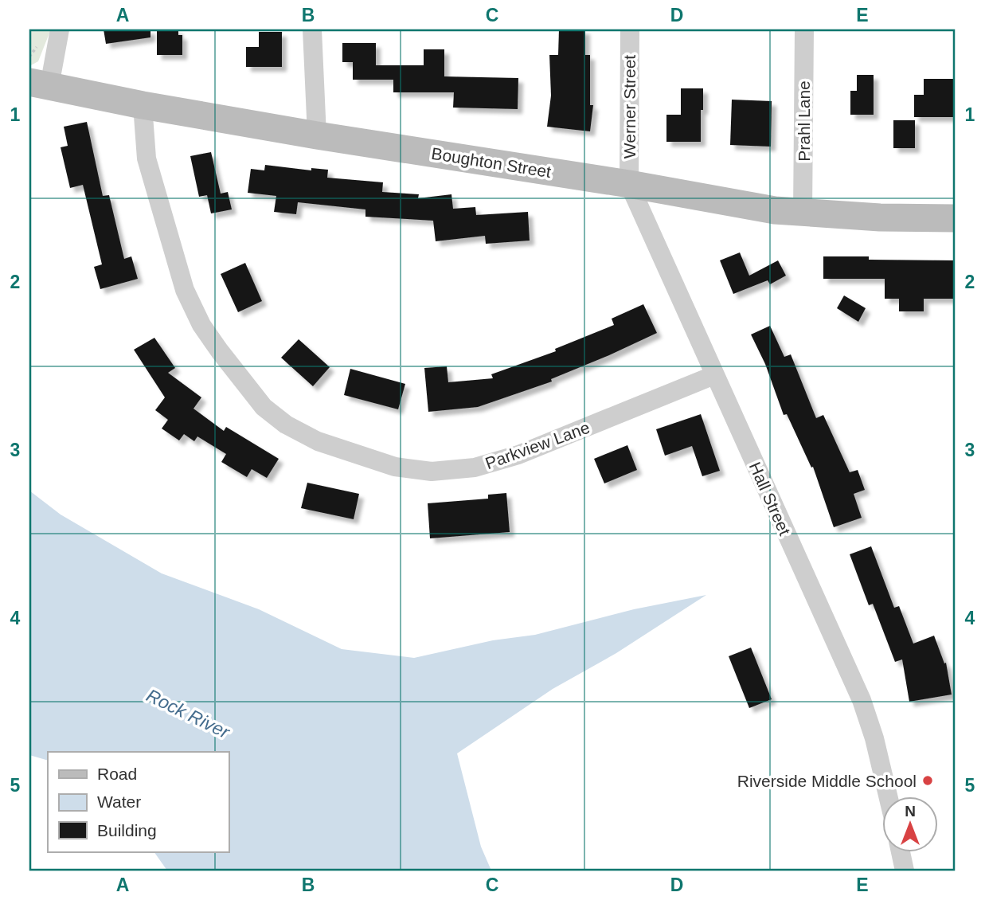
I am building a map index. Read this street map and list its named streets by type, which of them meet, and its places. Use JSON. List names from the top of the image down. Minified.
{"streets":{"street":["Werner Street","Prahl Lane","Boughton Street","Parkview Lane","Hall Street"]},"crossings":[["Werner Street","Boughton Street"],["Werner Street","Hall Street"],["Prahl Lane","Boughton Street"],["Boughton Street","Parkview Lane"],["Boughton Street","Hall Street"],["Parkview Lane","Hall Street"]],"water":["Rock River"],"places":["Riverside Middle School"],"legend":["Road","Water","Building"],"north":"top","grid":{"columns":["A","B","C","D","E"],"rows":["1","2","3","4","5"]}}
